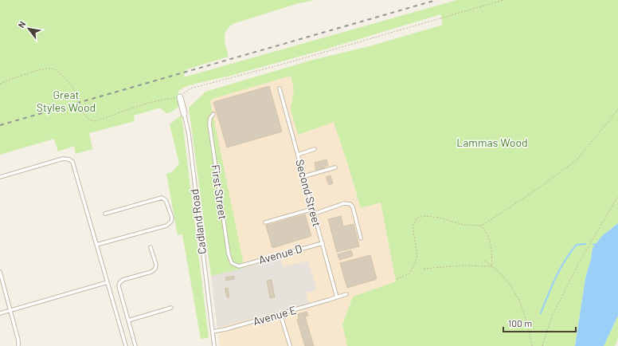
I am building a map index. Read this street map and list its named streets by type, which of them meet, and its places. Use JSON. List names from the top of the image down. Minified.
{"streets":{"street":["Cadland Road"],"lane":["First Street","Second Street","Avenue D","Avenue E"]},"crossings":[["First Street","Avenue D"],["Second Street","Avenue D"],["Second Street","Avenue E"],["Cadland Road","Avenue E"]],"parks":["Great Styles Wood","Lammas Wood"],"scale_bar":"100 m","north":"top left"}
